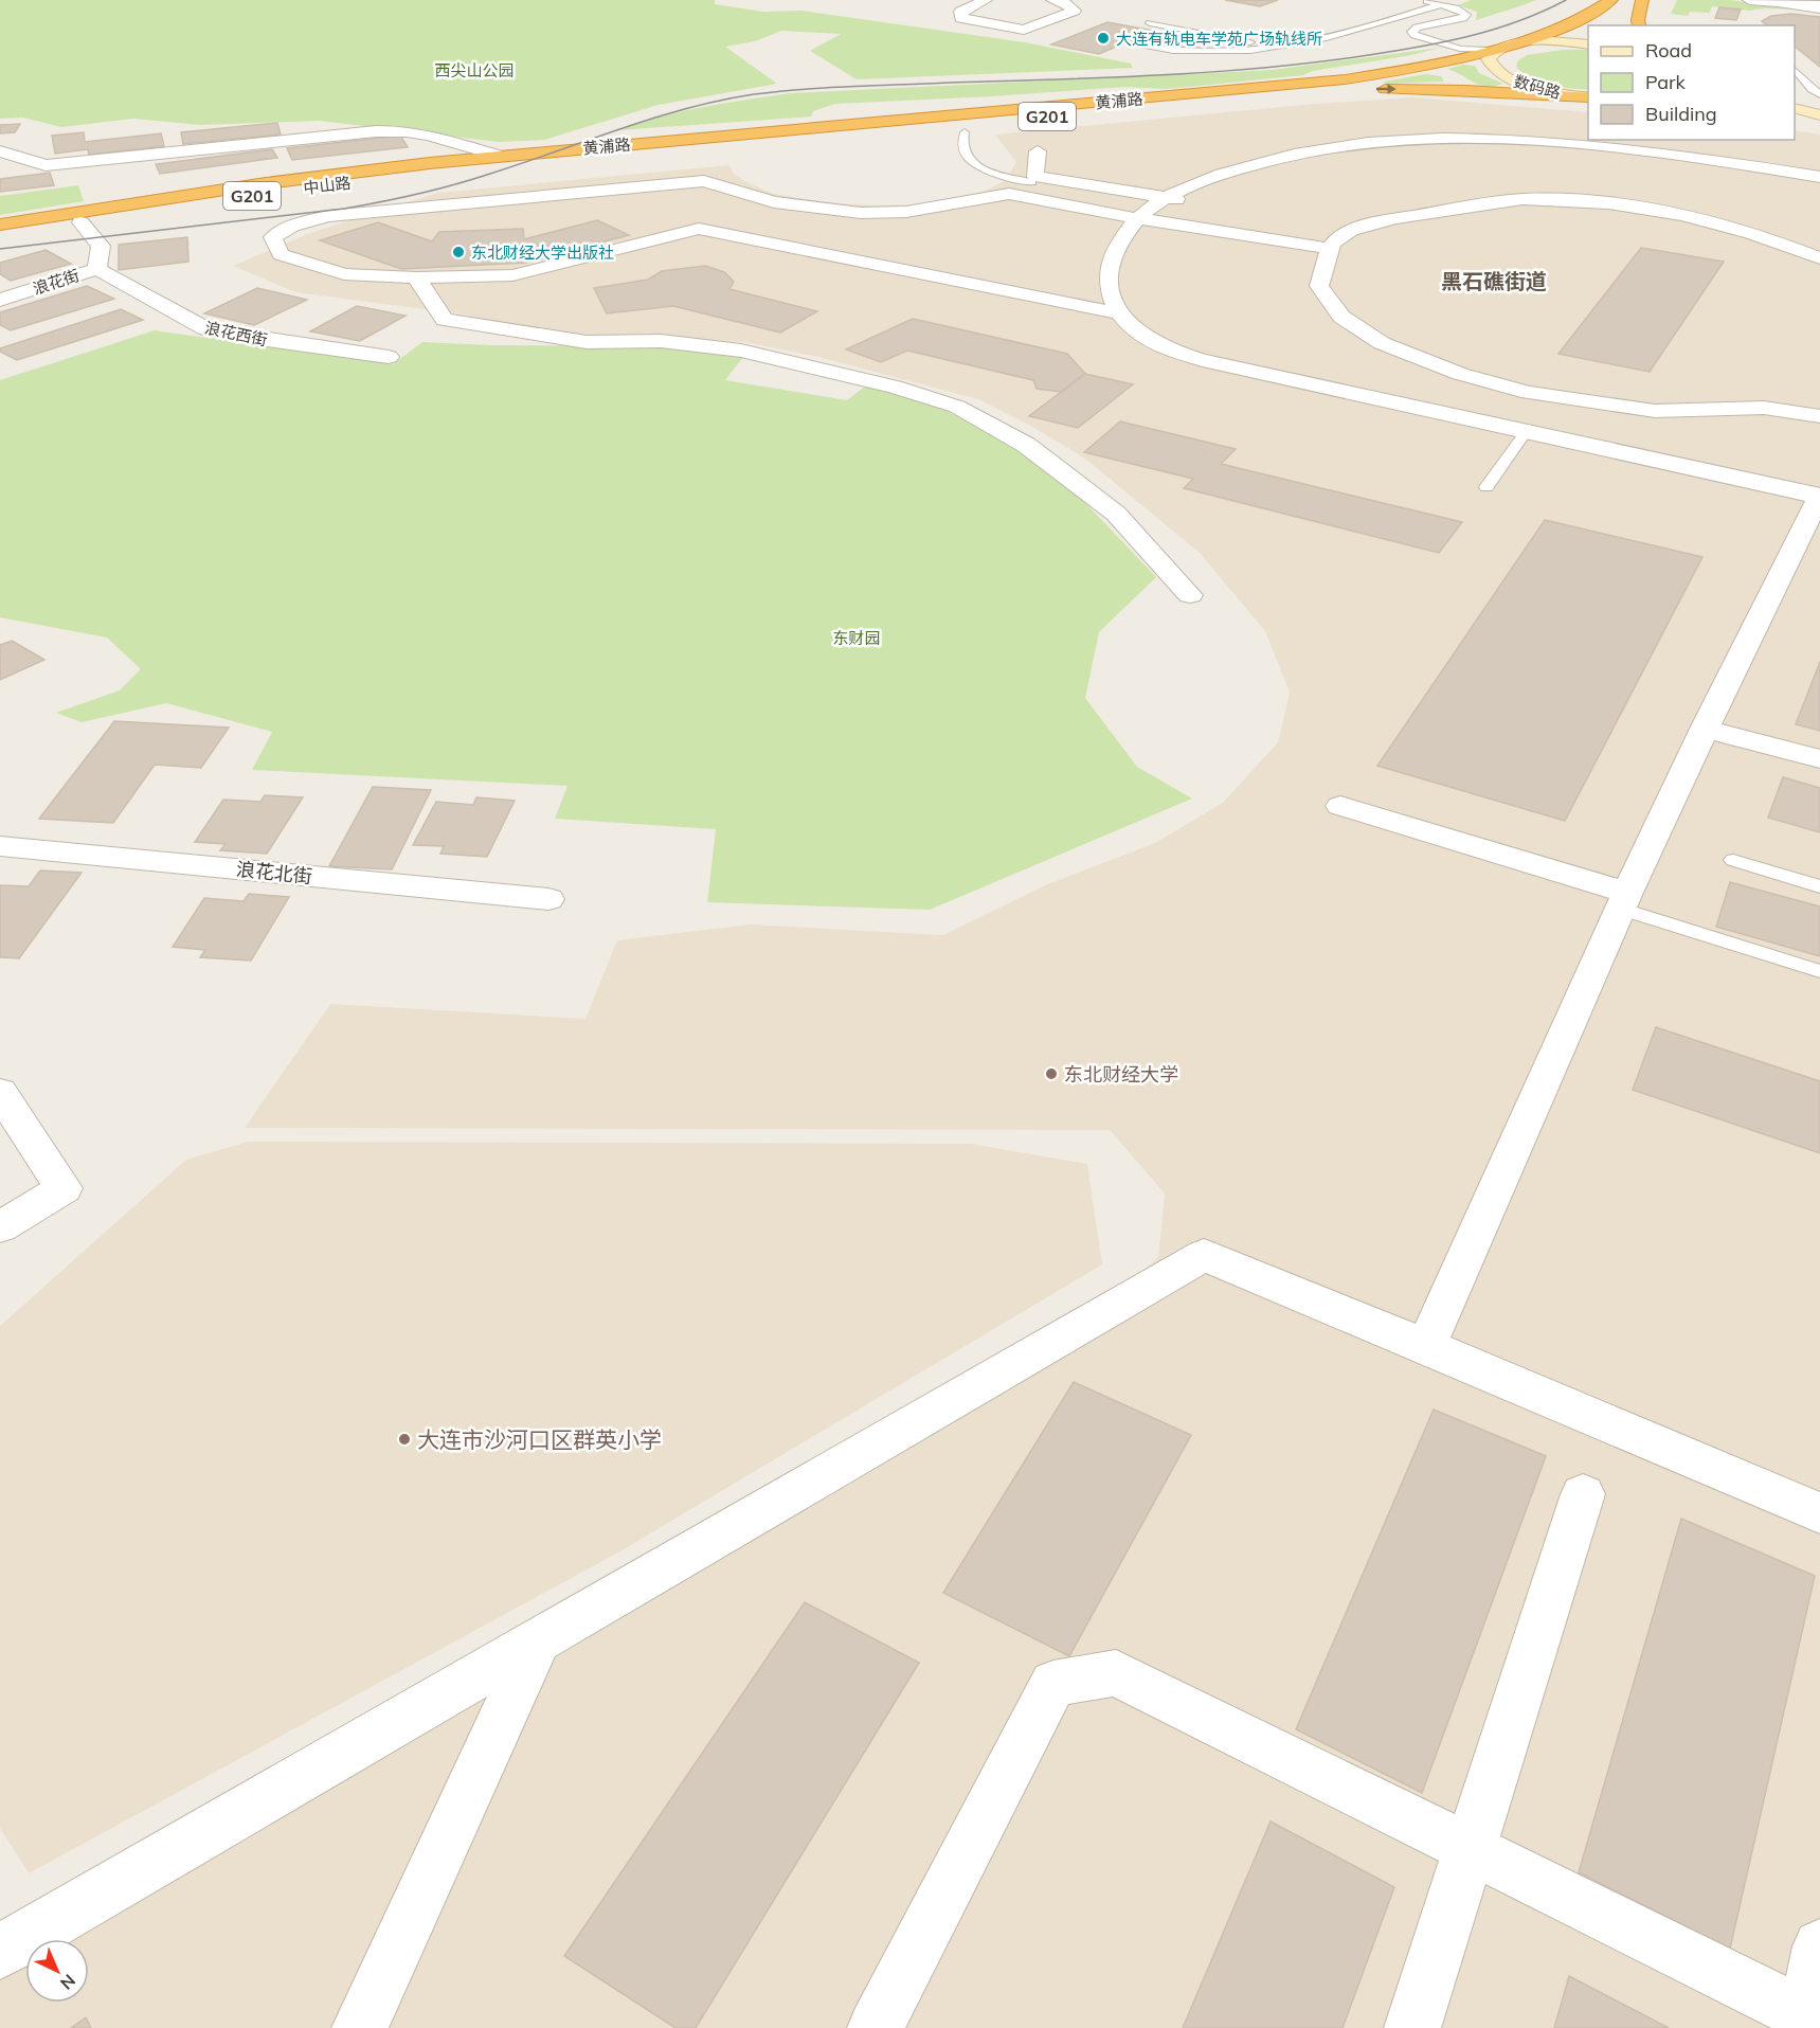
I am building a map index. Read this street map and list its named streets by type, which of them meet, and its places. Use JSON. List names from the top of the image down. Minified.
{"streets":{"highway":["黄浦路","G201","中山路"],"main road":["数码路"],"street":["浪花街","浪花西街","浪花北街"]},"crossings":[["数码路","黄浦路"],["黄浦路","中山路"],["中山路","浪花街"],["浪花街","浪花西街"]],"districts":["黑石礁街道"],"parks":["西尖山公园","东财园"],"places":["大连有轨电车学苑广场轨线所","东北财经大学出版社","东北财经大学","大连市沙河口区群英小学"],"legend":["Road","Park","Building"],"north":"bottom right"}
